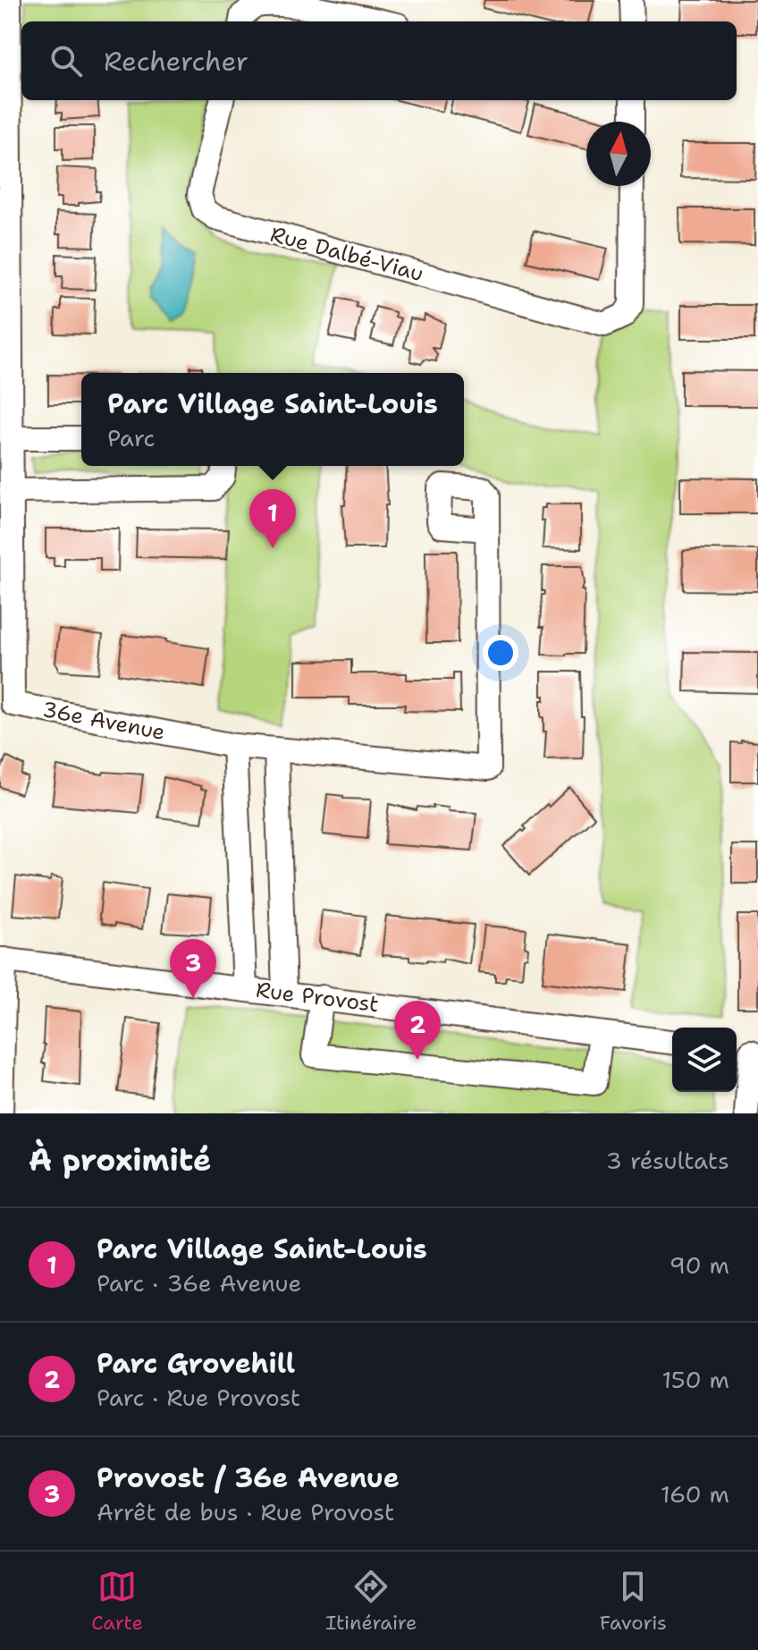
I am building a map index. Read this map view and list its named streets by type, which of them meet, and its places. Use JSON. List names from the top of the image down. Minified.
{"streets":{"street":["Rue Dalbé-Viau","36e Avenue","Rue Provost"]},"north":"top","page":{"search":"Rechercher","popup":["Parc Village Saint-Louis","Parc"],"pins":["1","3","2"],"heading":["À proximité","3 résultats"],"list":[{"mark":"1","name":"Parc Village Saint-Louis","note":"Parc · 36e Avenue","value":"90 m"},{"mark":"2","name":"Parc Grovehill","note":"Parc · Rue Provost","value":"150 m"},{"mark":"3","name":"Provost / 36e Avenue","note":"Arrêt de bus · Rue Provost","value":"160 m"}],"nav":["Carte","Itinéraire","Favoris"]}}
